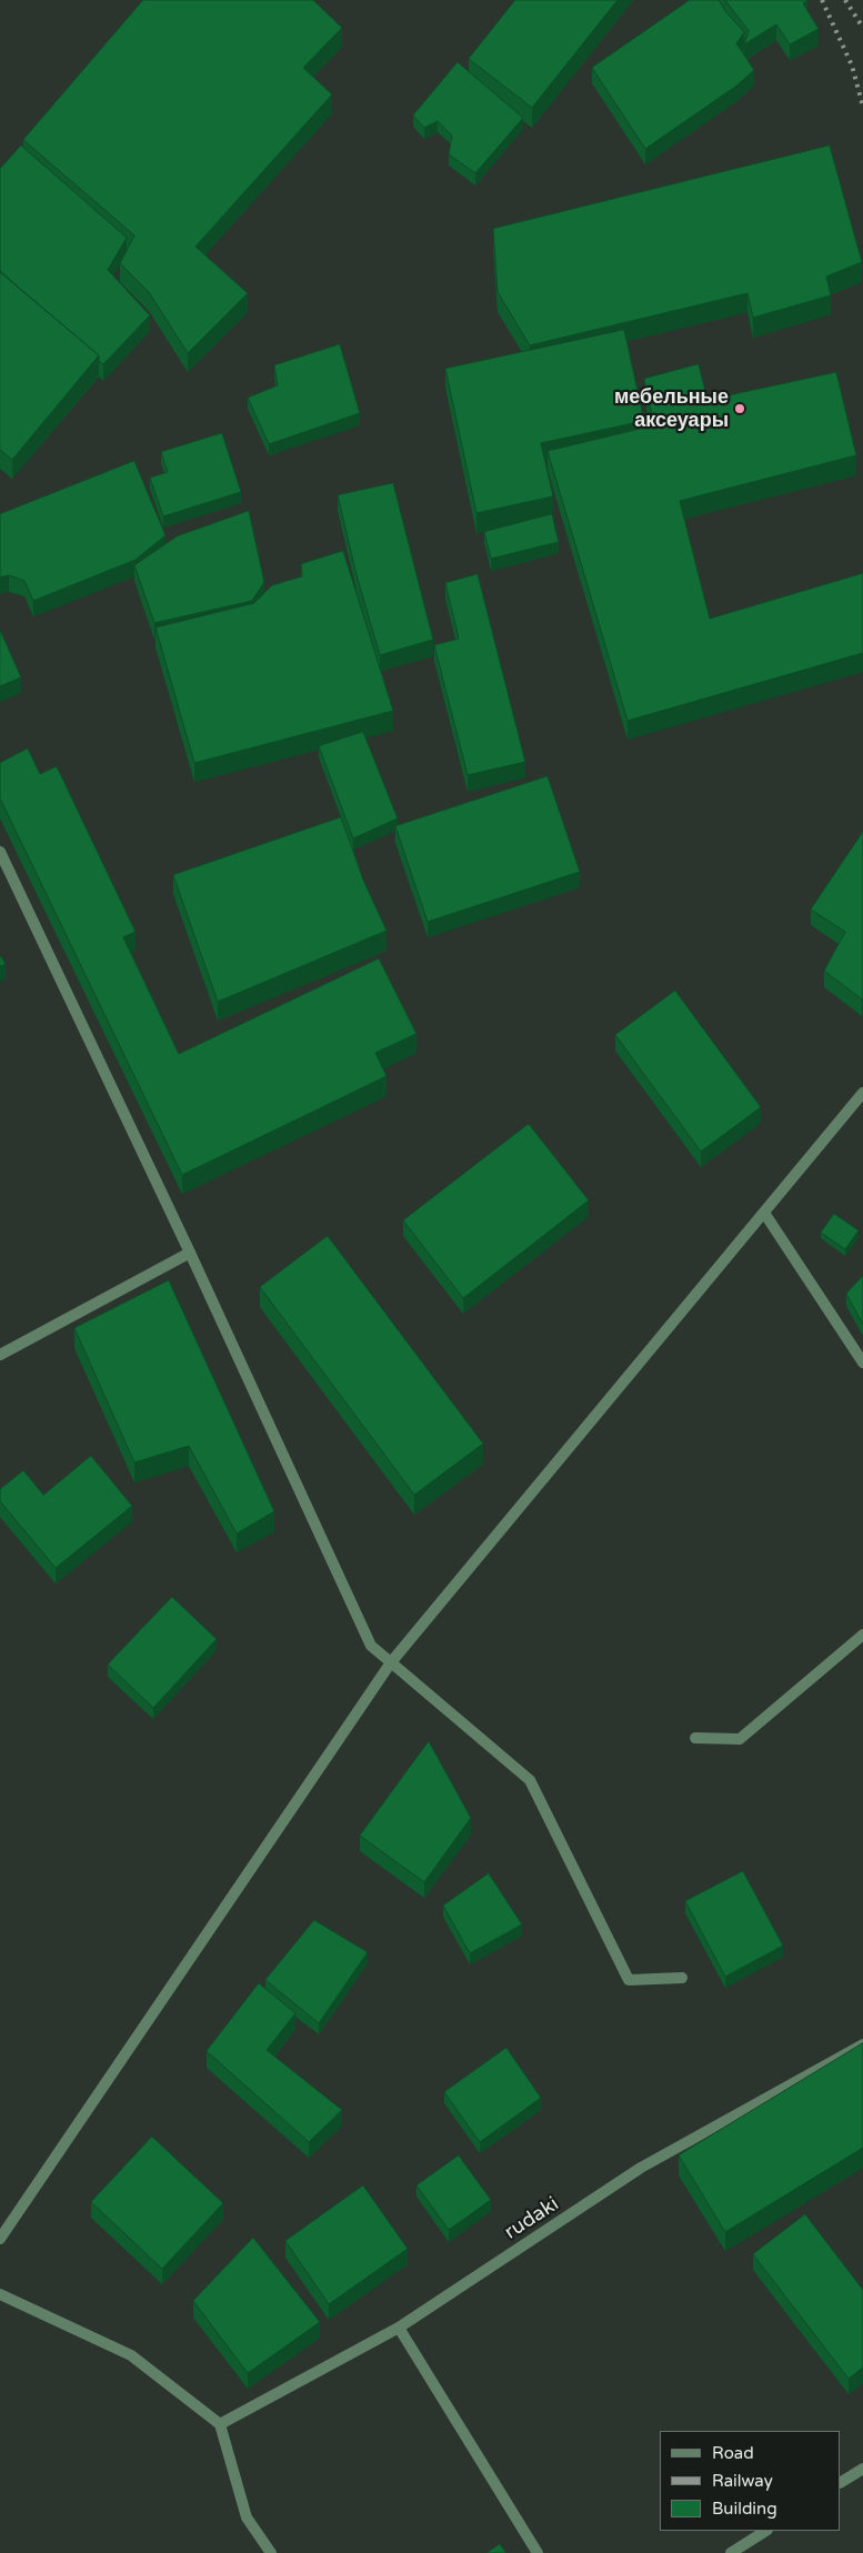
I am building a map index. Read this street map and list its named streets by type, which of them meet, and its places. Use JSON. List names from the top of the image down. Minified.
{"streets":{"street":["rudaki"]},"places":["мебельные аксеуары"],"legend":["Road","Railway","Building"]}
